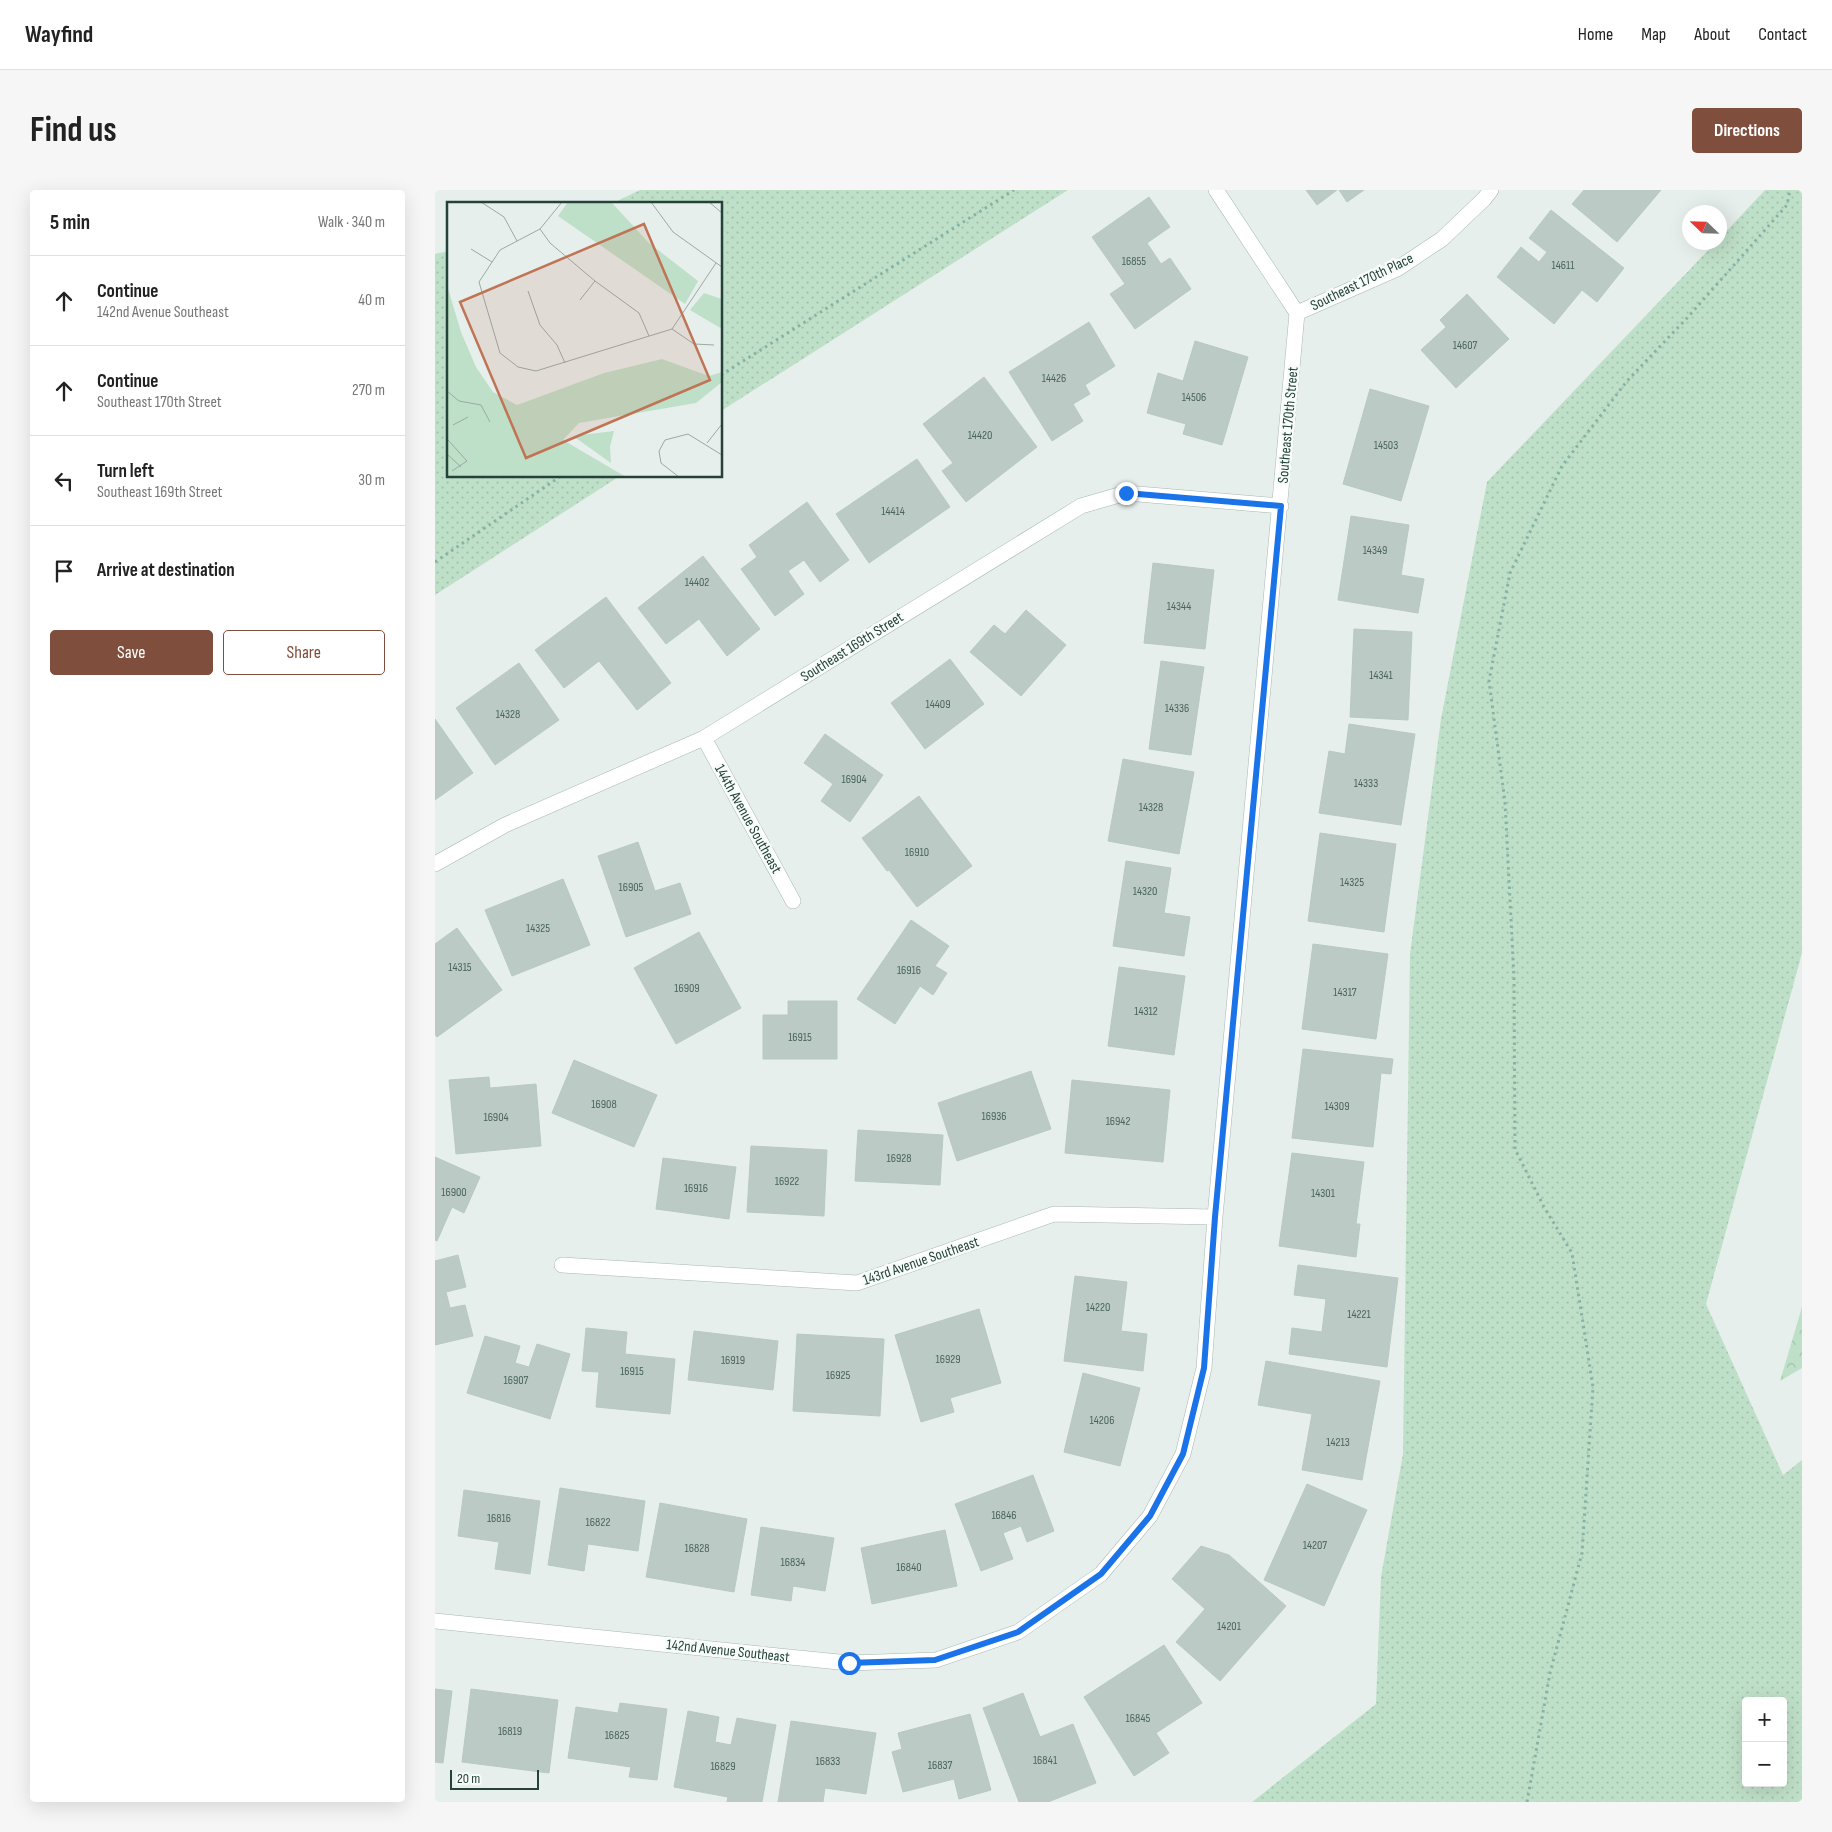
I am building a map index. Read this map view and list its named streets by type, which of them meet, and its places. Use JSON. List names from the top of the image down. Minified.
{"streets":{"street":["Southeast 170th Place","Southeast 170th Street","Southeast 169th Street","144th Avenue Southeast","143rd Avenue Southeast","142nd Avenue Southeast"]},"crossings":[["Southeast 170th Place","Southeast 170th Street"],["Southeast 170th Street","Southeast 169th Street"],["Southeast 170th Street","143rd Avenue Southeast"],["Southeast 170th Street","142nd Avenue Southeast"],["Southeast 169th Street","144th Avenue Southeast"]],"house_numbers":["16855","14611","14607","14426","14506","14420","14503","14414","14349","14402","14344","14341","14409","14336","14328","16904","14333","14328","16910","14325","16905","14320","14325","14315","16916","16909","14317","14312","16915","16908","14309","16936","16904","16942","16928","16922","16916","16900","14301","14220","14221","16929","16919","16915","16925","16907","14206","14213","16846","16816","16822","14207","16828","16834","16840","14201","16845","16819","16825","16841","16833","16837","16829"],"scale_bar":"20 m","north":"top left","page":{"header":"Wayfind","nav":["Home","Map","About","Contact"],"buttons":["Directions",["Save","Share"]],"title":"Find us","heading":["5 min","Walk · 340 m"],"list":[["Continue","142nd Avenue Southeast","40 m"],["Continue","Southeast 170th Street","270 m"],["Turn left","Southeast 169th Street","30 m"],"Arrive at destination"],"map_buttons":["+","−"],"scale":"20 m"}}
